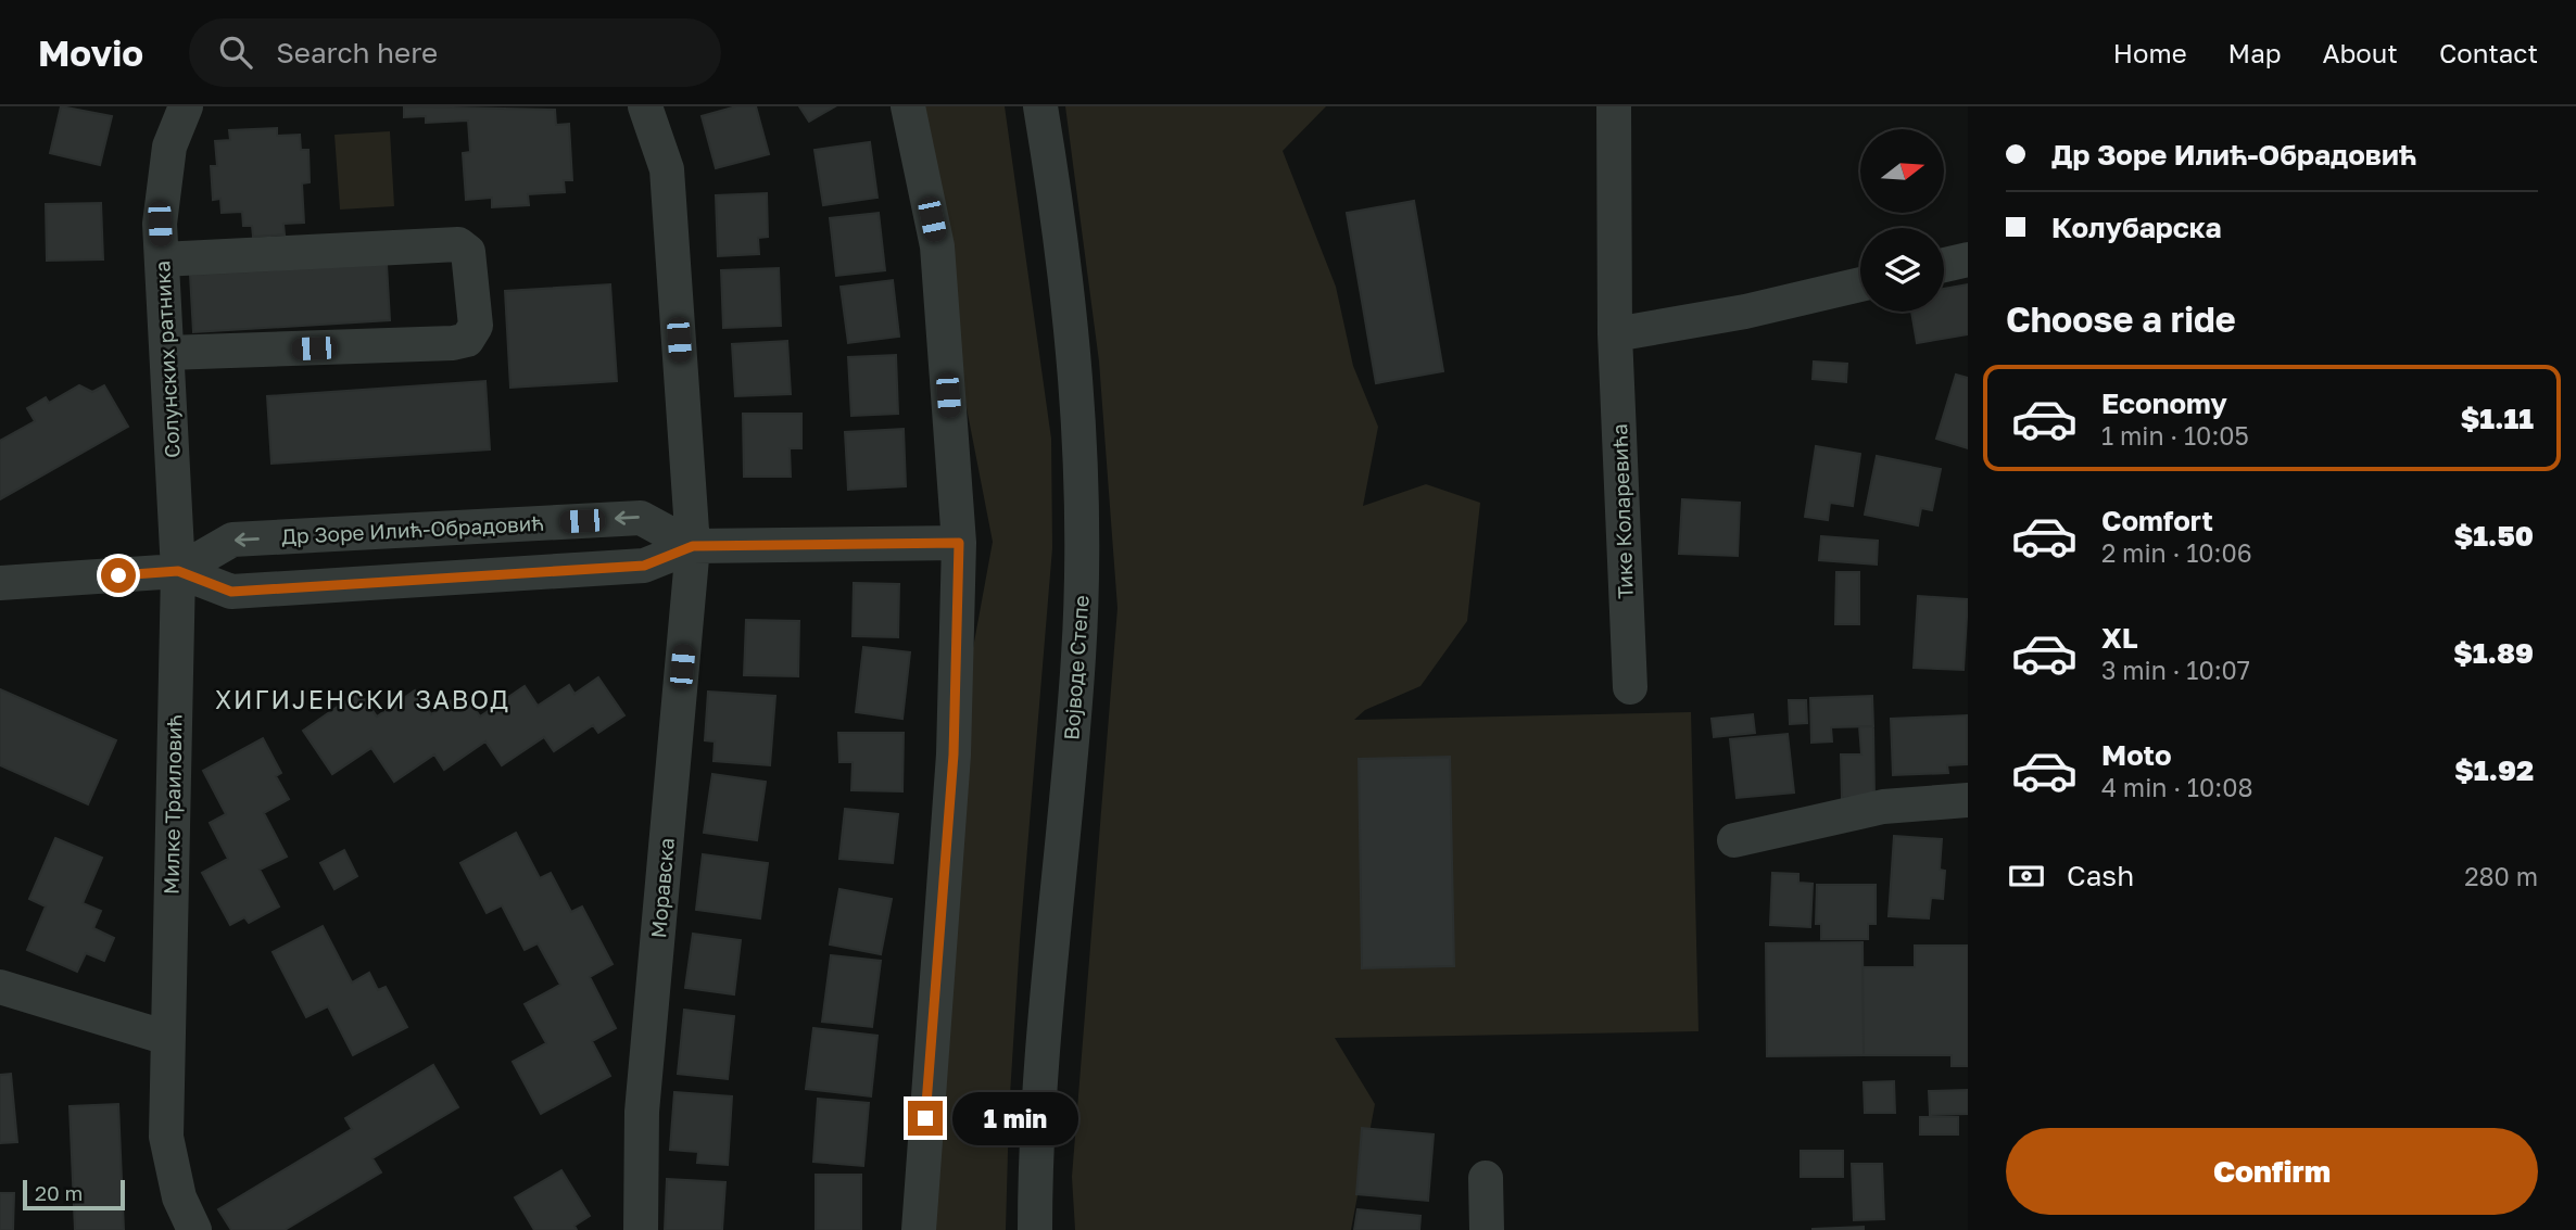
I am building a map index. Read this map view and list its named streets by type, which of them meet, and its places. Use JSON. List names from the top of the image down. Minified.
{"streets":{"street":["Солунских ратника","Тике Коларевића","Др Зоре Илић-Обрадовић","Војводе Степе","Милке Траиловић","Моравска"]},"crossings":[["Солунских ратника","Др Зоре Илић-Обрадовић"],["Солунских ратника","Милке Траиловић"],["Др Зоре Илић-Обрадовић","Милке Траиловић"],["Др Зоре Илић-Обрадовић","Моравска"]],"districts":["ХИГИЈЕНСКИ ЗАВОД"],"scale_bar":"20 m","north":"right","page":{"header":"Movio","search":"Search here","nav":["Home","Map","About","Contact"],"banner":["Др Зоре Илић-Обрадовић","Колубарска"],"heading":"Choose a ride","list":[{"name":"Economy","note":"1 min · 10:05","value":"$1.11"},{"name":"Comfort","note":"2 min · 10:06","value":"$1.50"},{"name":"XL","note":"3 min · 10:07","value":"$1.89"},{"name":"Moto","note":"4 min · 10:08","value":"$1.92"}],"pay":["Cash","280 m"],"bubble":"1 min","buttons":"Confirm","scale":"20 m"}}
